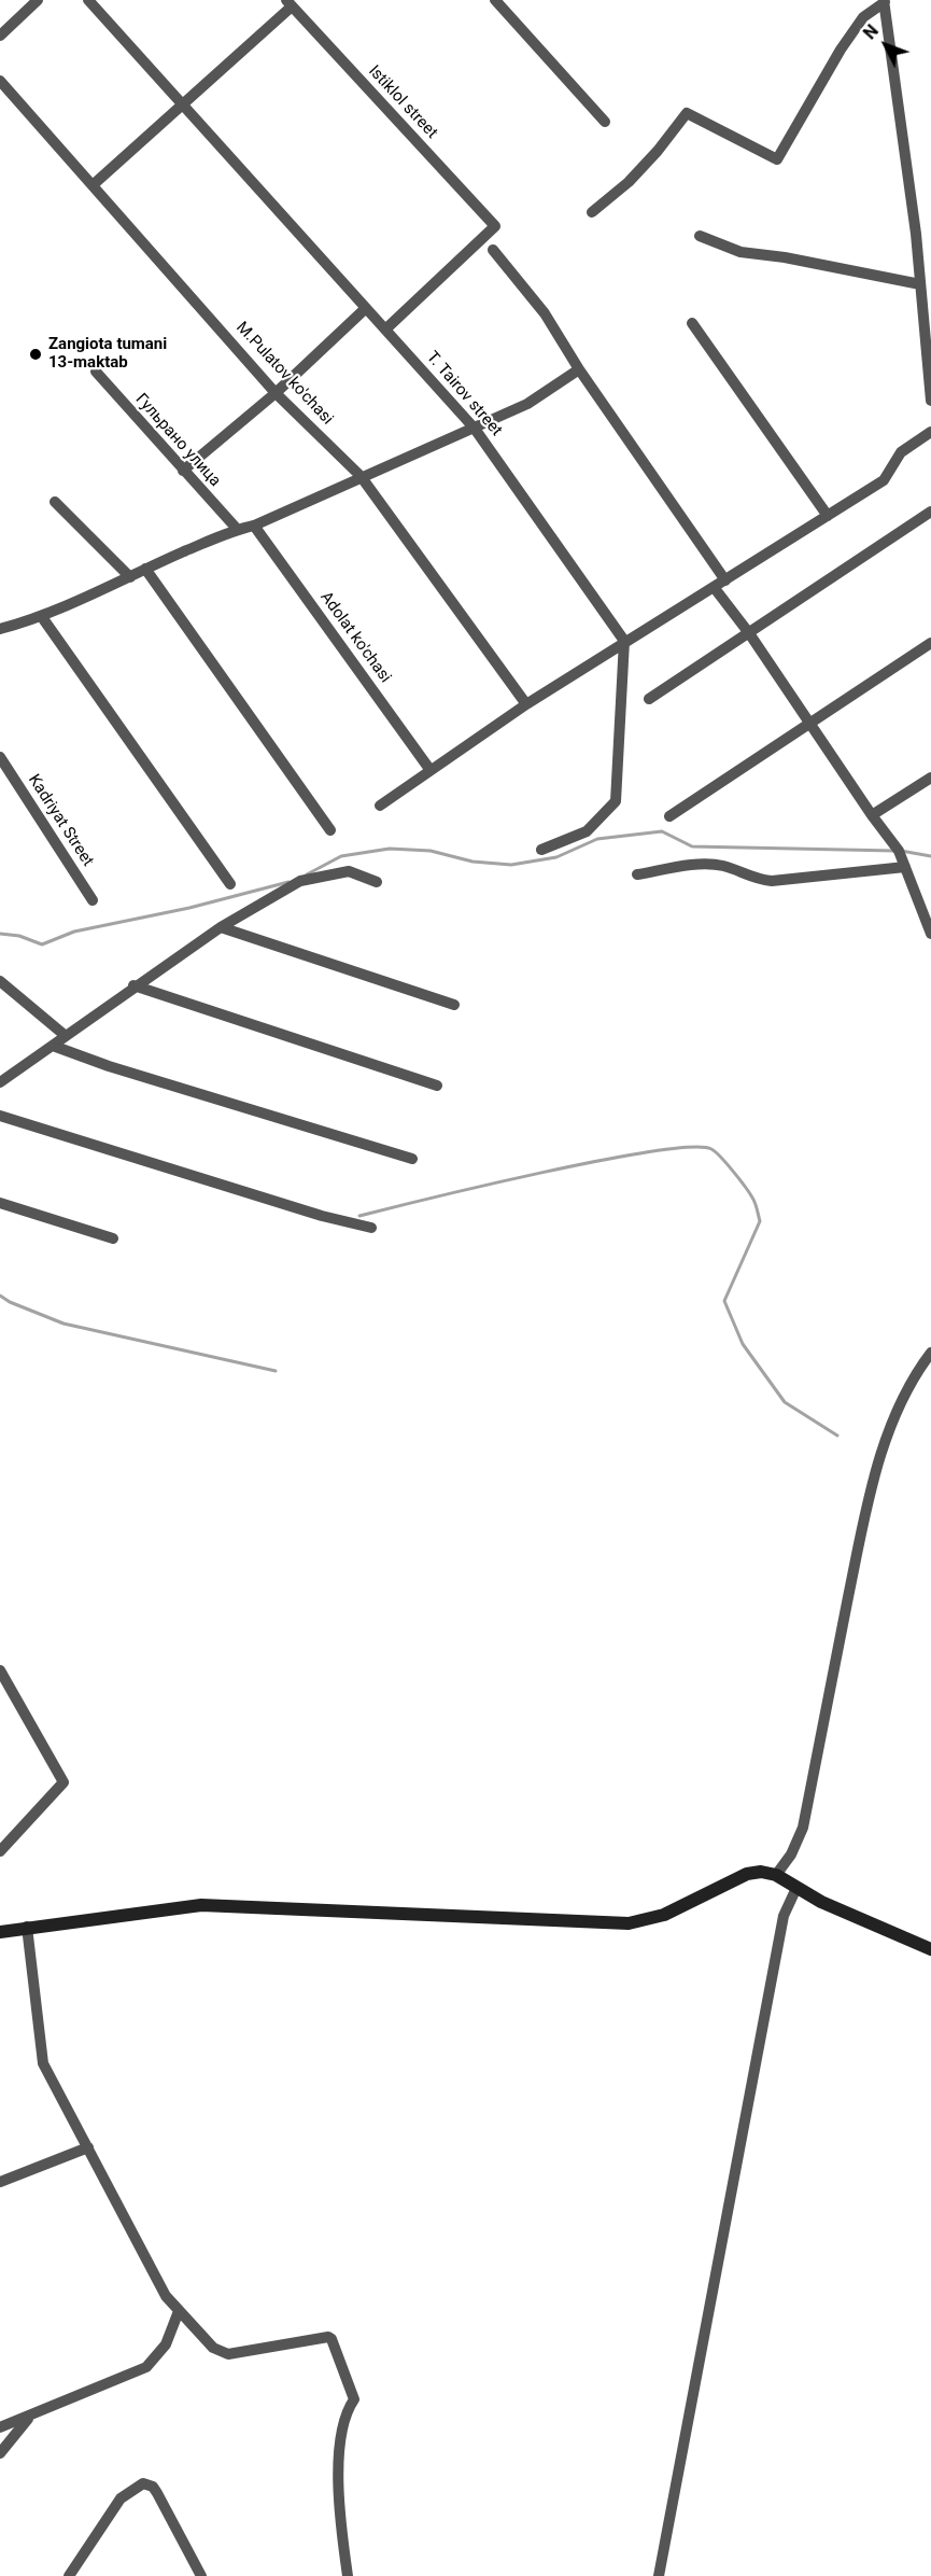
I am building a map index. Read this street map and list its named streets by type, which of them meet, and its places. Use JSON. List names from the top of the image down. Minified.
{"streets":{"street":["Istiklol street","M.Pulatov ko'chasi","T. Tairov street","Гульрано улица","Adolat ko'chasi","Kadriyat Street"]},"crossings":[["Istiklol street","T. Tairov street"]],"places":["Zangiota tumani 13-maktab"],"north":"top left"}
